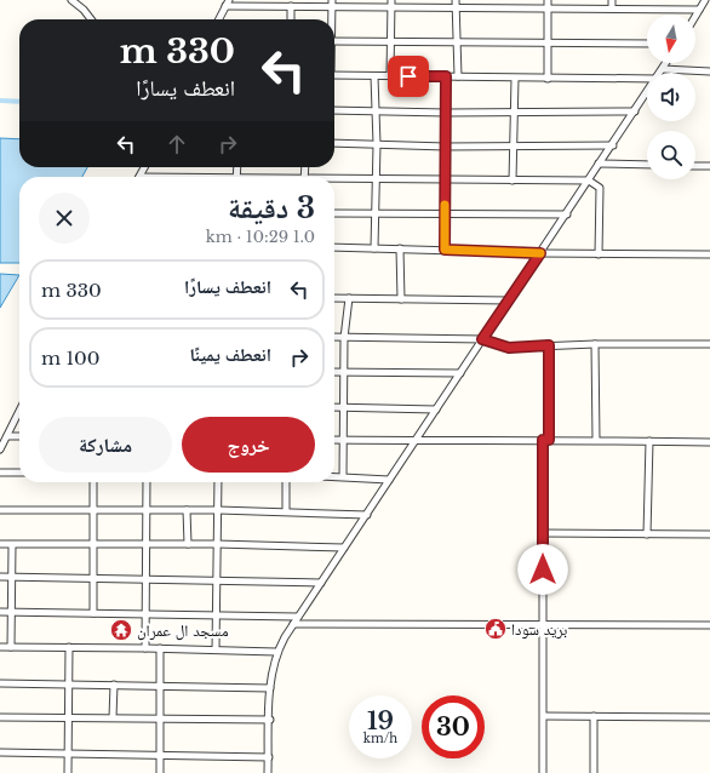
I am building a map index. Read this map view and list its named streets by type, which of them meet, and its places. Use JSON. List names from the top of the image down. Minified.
{"places":{"public building":["بريد سودا"],"temple":["مسجد ال عمران"]},"north":"bottom","page":{"turn":["330 m","انعطف يسارًا"],"heading":["3 دقيقة","1.0 km · 10:29"],"list":[{"name":"انعطف يسارًا","value":"330 m"},{"name":"انعطف يمينًا","value":"100 m"}],"buttons":["خروج","مشاركة"],"speed":"19 km/h","limit":"30"}}
